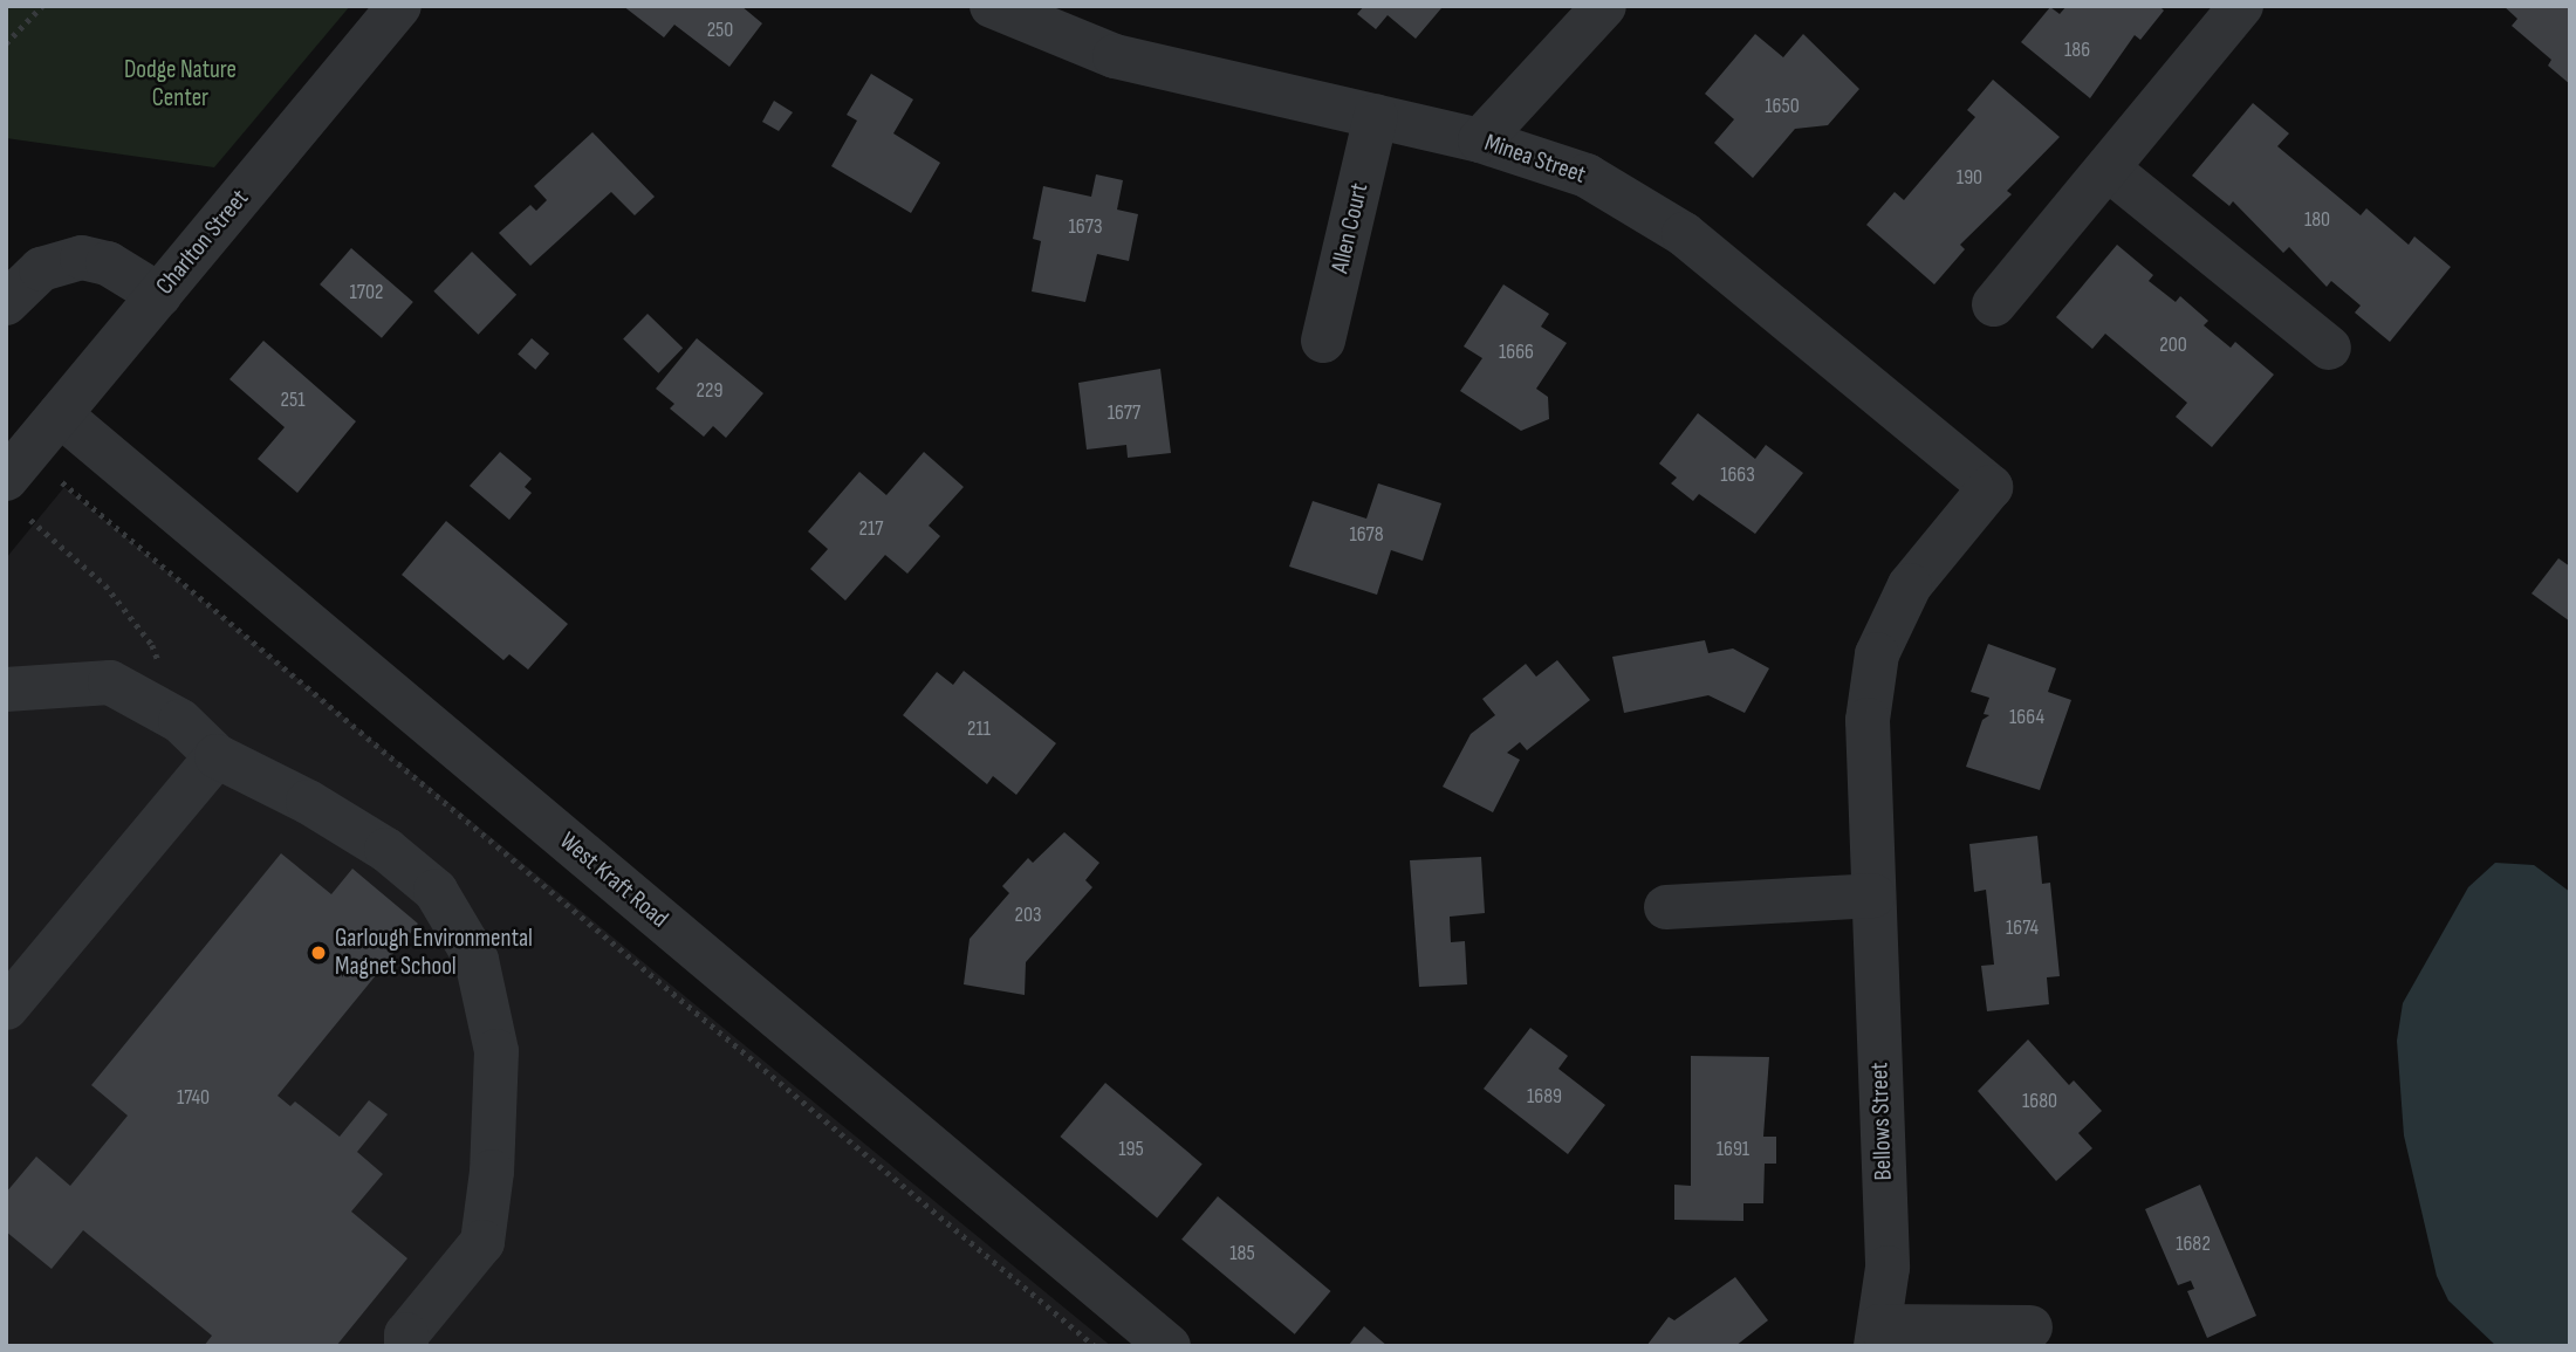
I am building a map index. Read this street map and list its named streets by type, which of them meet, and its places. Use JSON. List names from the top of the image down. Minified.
{"streets":{"street":["Minea Street","Allen Court","Charlton Street","West Kraft Road","Bellows Street"]},"crossings":[["Minea Street","Allen Court"],["Minea Street","Bellows Street"],["Charlton Street","West Kraft Road"]],"parks":["Dodge Nature Center"],"places":["Garlough Environmental Magnet School"],"house_numbers":["250","186","1650","190","180","1673","1702","200","1666","229","251","1677","1663","217","1678","1664","211","203","1674","1689","1740","1680","195","1691","1682","185"]}
